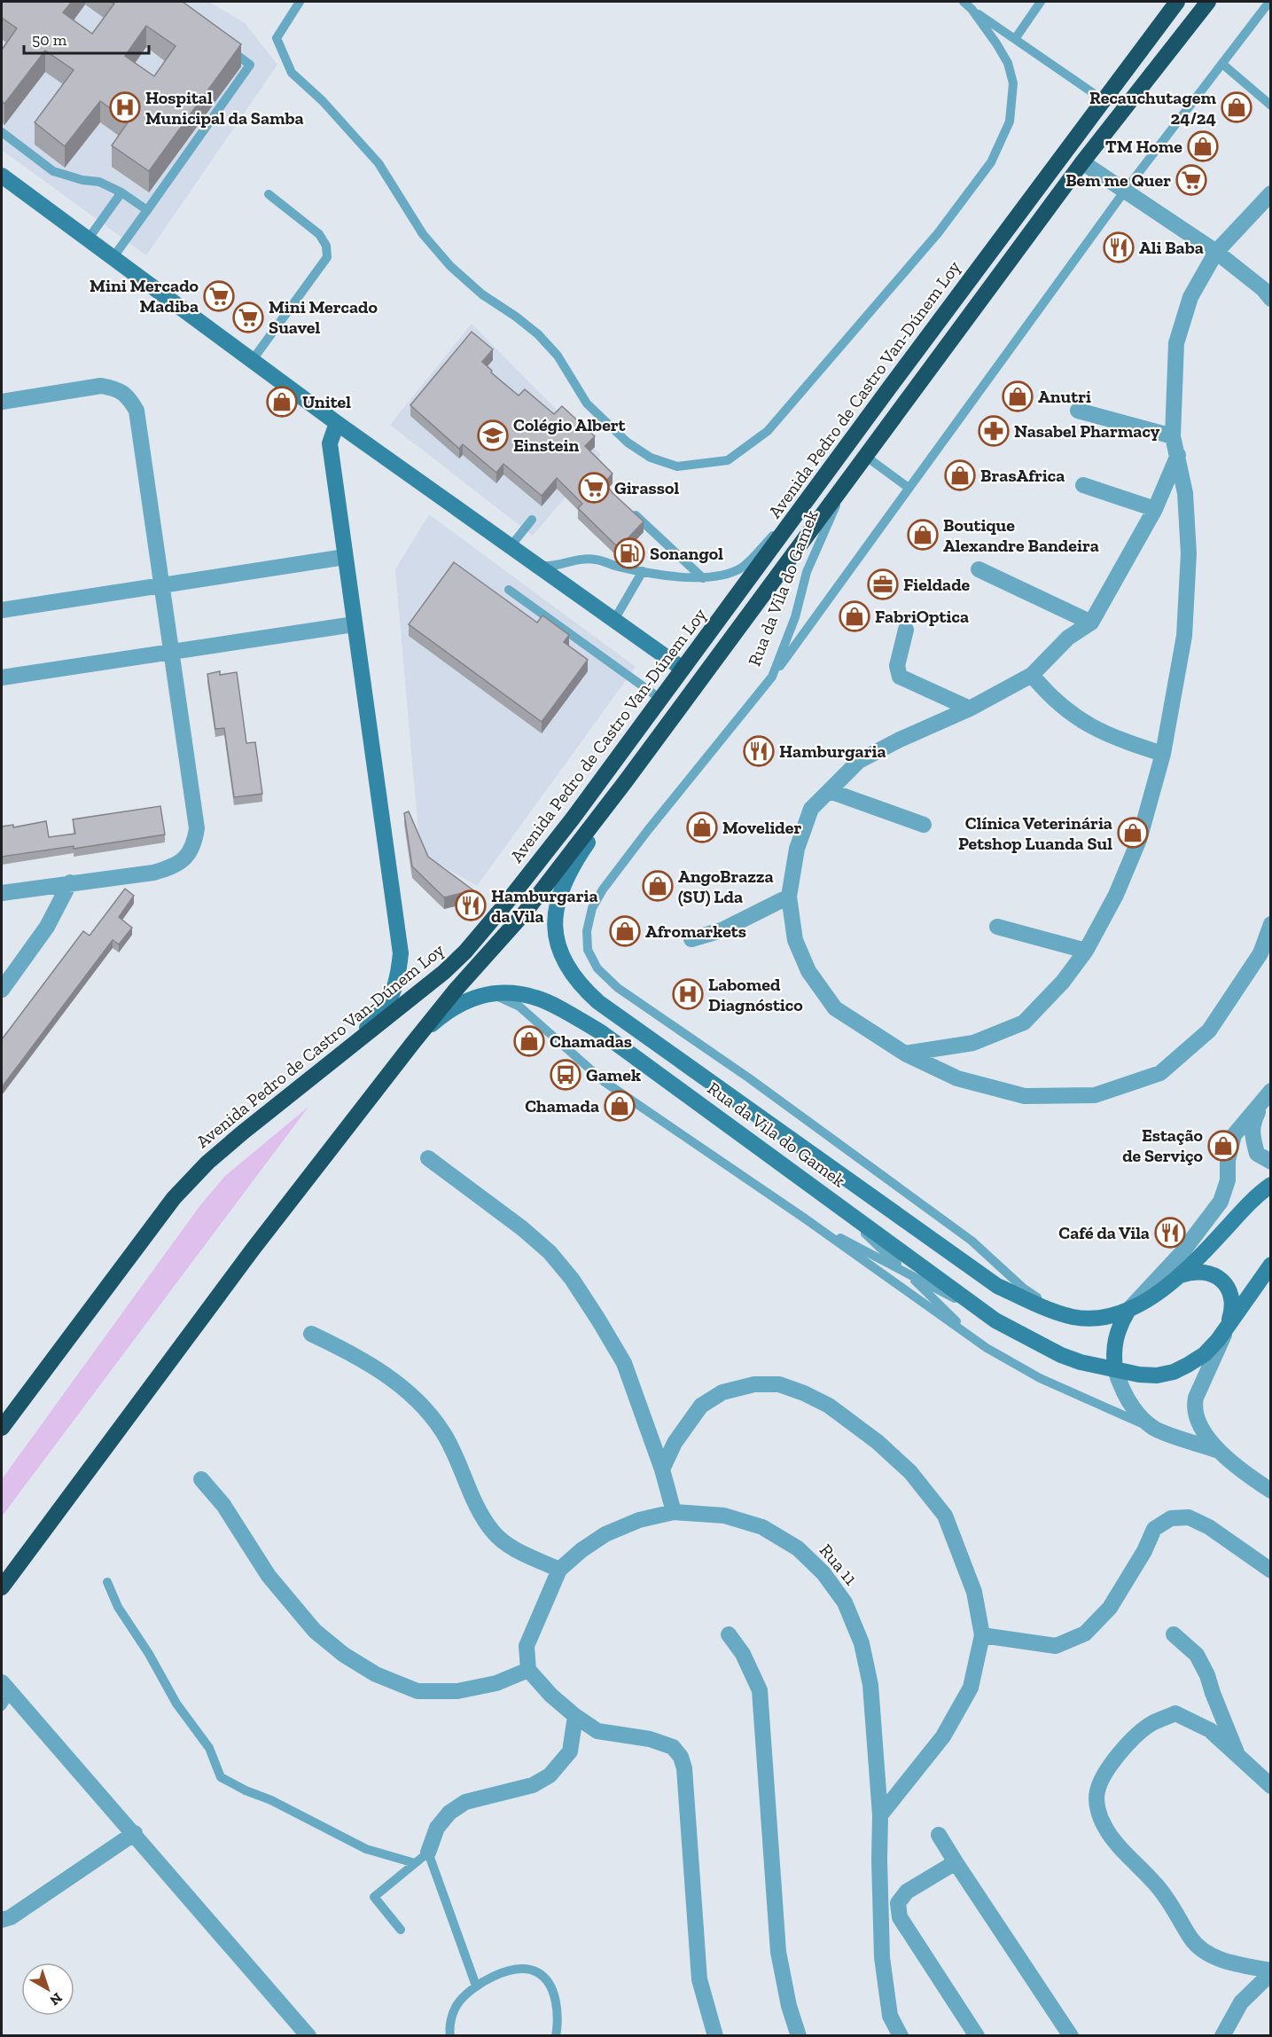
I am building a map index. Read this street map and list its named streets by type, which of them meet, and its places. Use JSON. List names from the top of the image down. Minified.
{"streets":{"highway":["Avenida Pedro de Castro Van-Dúnem Loy"],"main road":["Rua da Vila do Gamek"],"street":["Rua 11"]},"places":{"hospital":["Hospital Municipal da Samba","Labomed Diagnóstico"],"shop":["Recauchutagem 24/24","TM Home","Anutri","Unitel","BrasAfrica","Boutique Alexandre Bandeira","FabriOptica","Movelider","Clínica Veterinária Petshop Luanda Sul","AngoBrazza (SU) Lda","Afromarkets","Chamadas","Chamada","Estação de Serviço"],"supermarket":["Bem me Quer","Mini Mercado Madiba","Mini Mercado Suavel","Girassol"],"restaurant":["Ali Baba","Hamburgaria","Hamburgaria da Vila","Café da Vila"],"pharmacy":["Nasabel Pharmacy"],"school or university":["Colégio Albert Einstein"],"fuel station":["Sonangol"],"office":["Fieldade"],"bus stop":["Gamek"]},"scale_bar":"50 m","north":"bottom right"}
